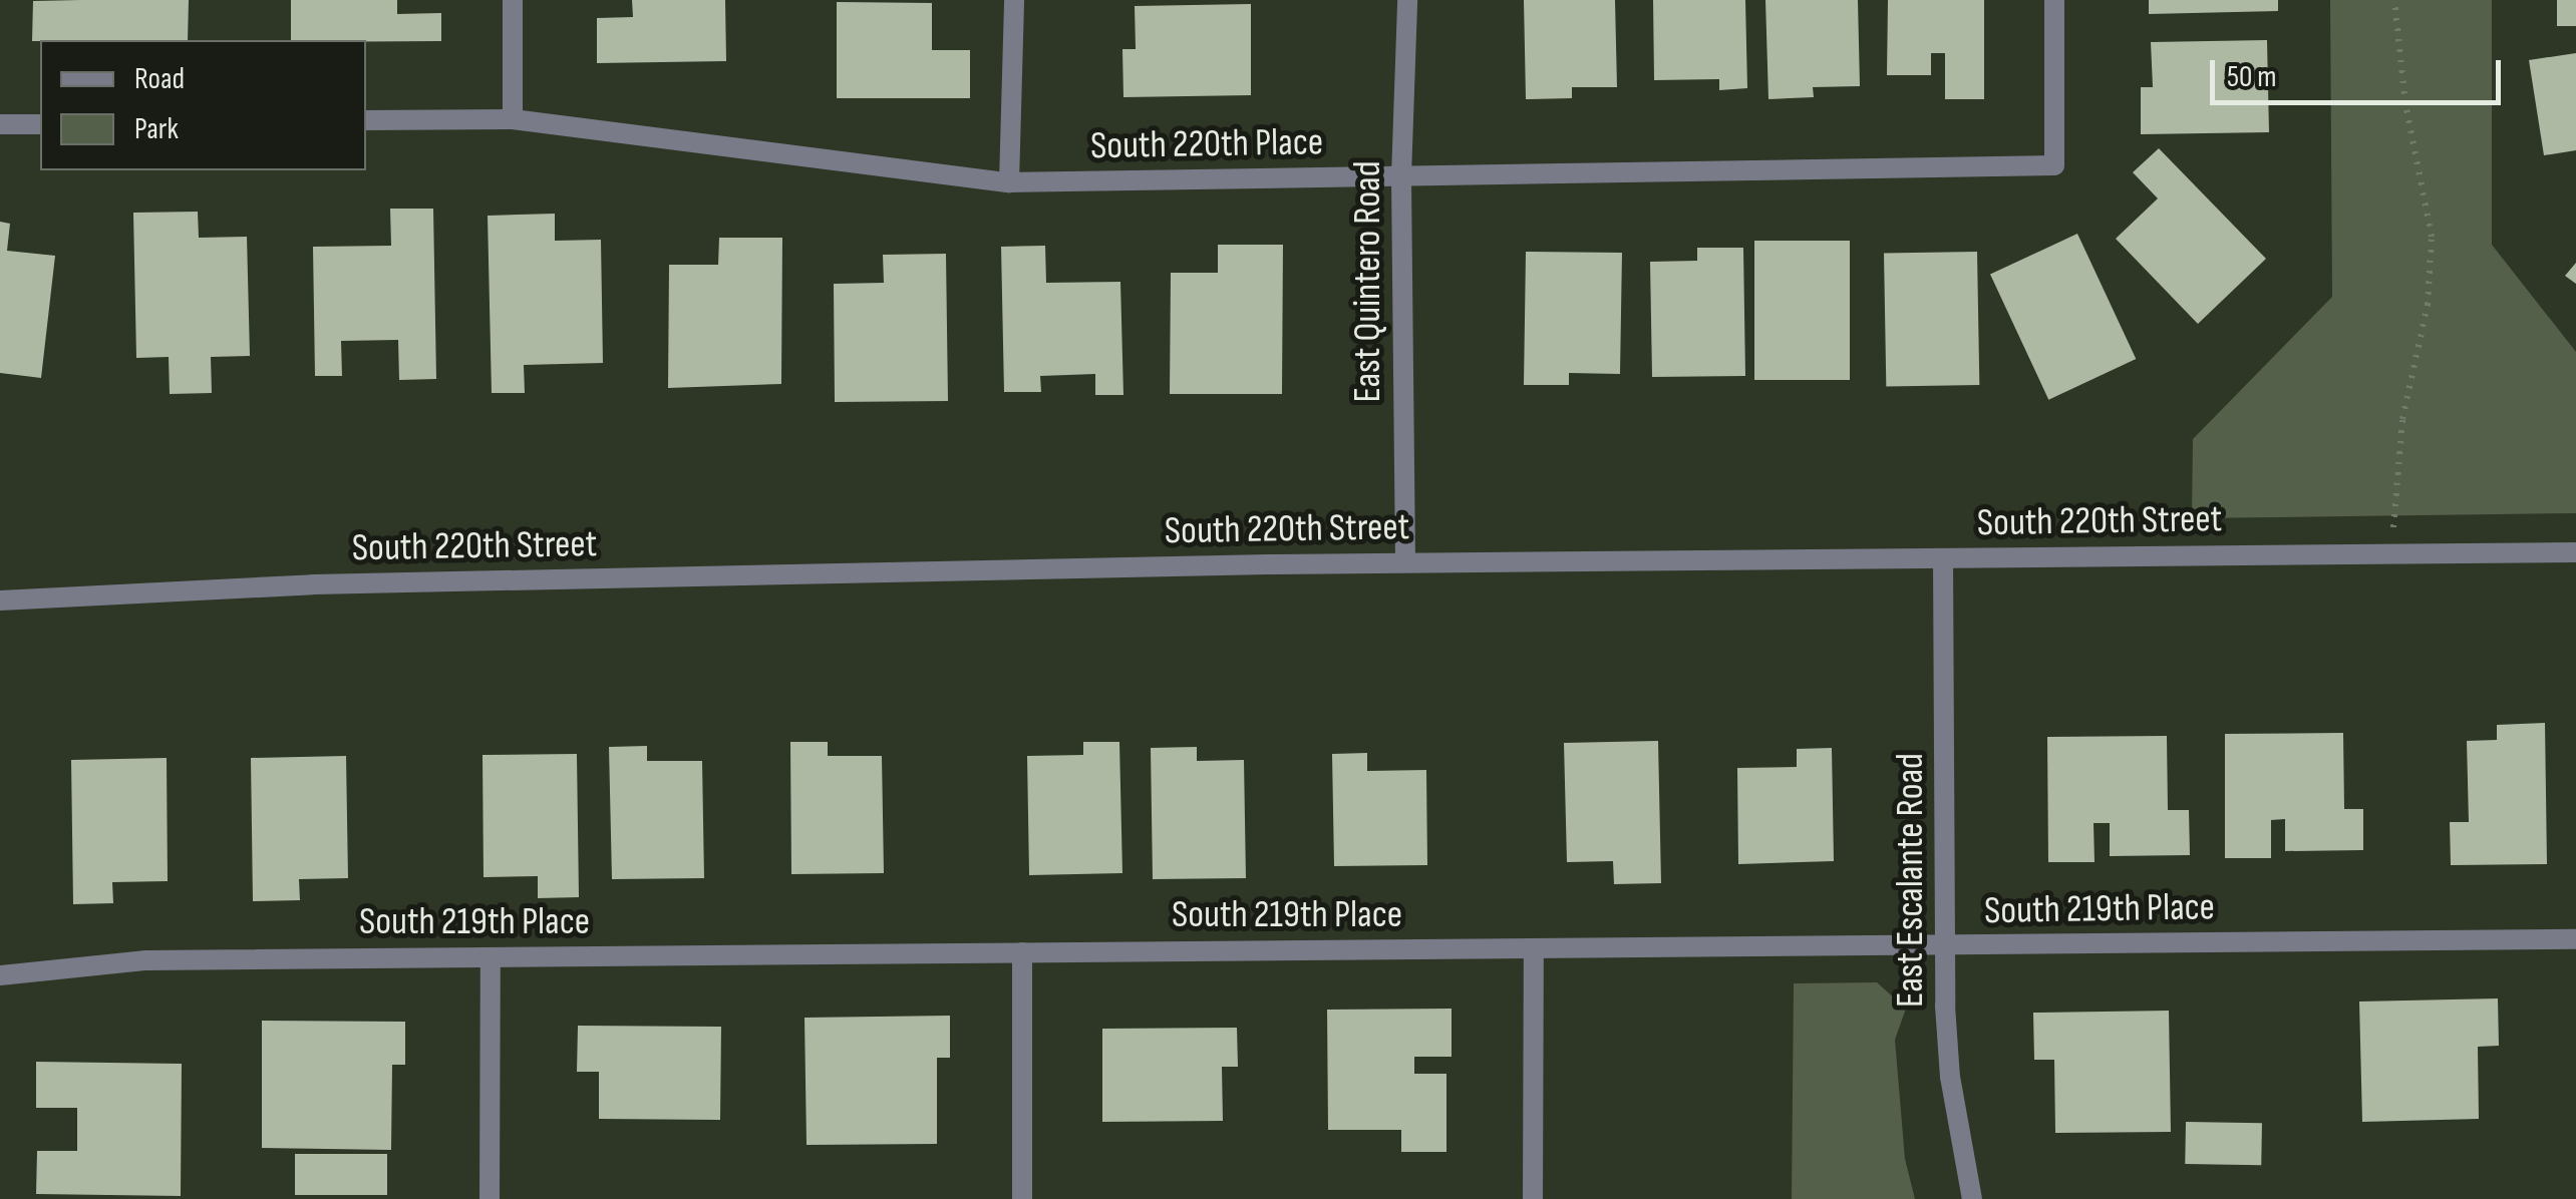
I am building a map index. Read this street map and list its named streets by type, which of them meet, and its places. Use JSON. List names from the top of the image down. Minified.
{"streets":{"street":["South 220th Place","East Quintero Road","South 220th Street","East Escalante Road","South 219th Place"]},"crossings":[["South 220th Place","East Quintero Road"],["East Quintero Road","South 220th Street"],["South 220th Street","East Escalante Road"],["East Escalante Road","South 219th Place"]],"legend":["Road","Park"],"scale_bar":"50 m"}
